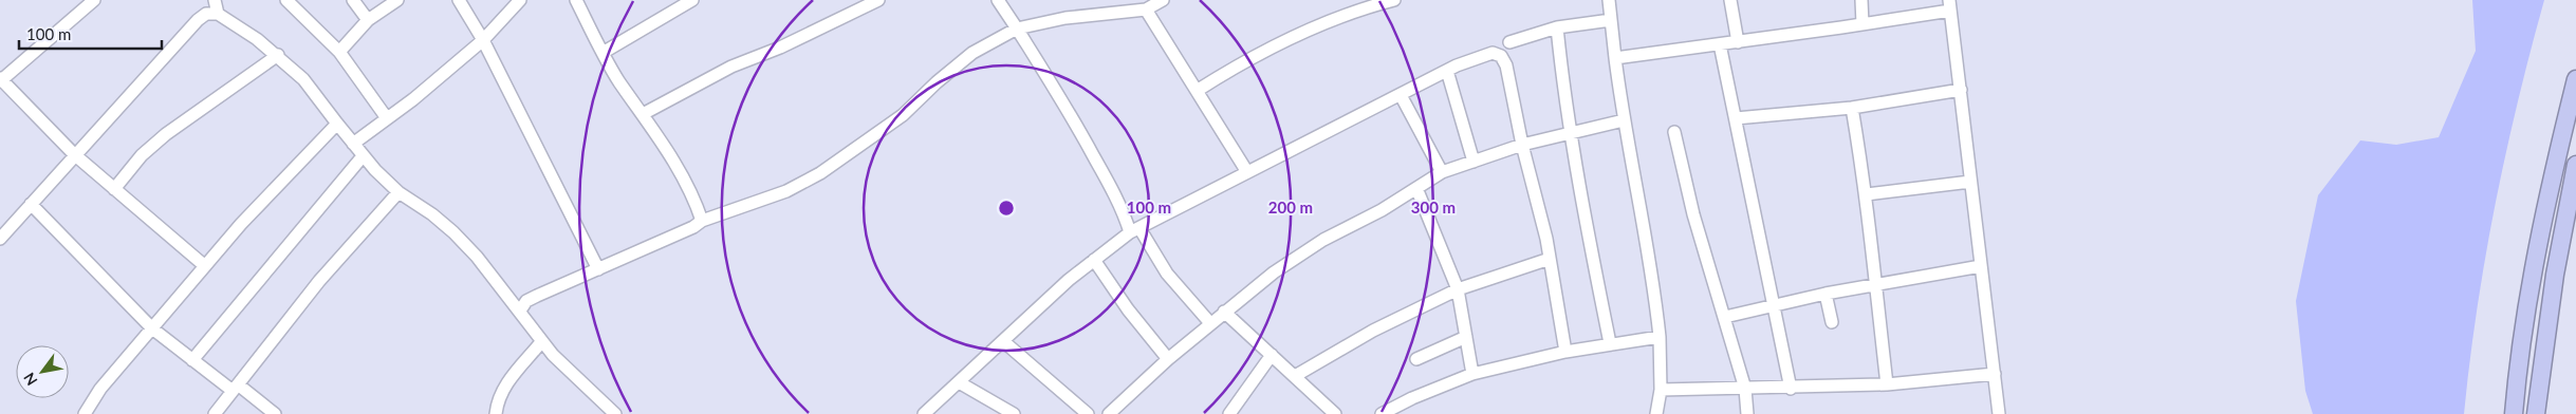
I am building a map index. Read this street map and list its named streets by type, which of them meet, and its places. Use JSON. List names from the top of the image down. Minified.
{"scale_bar":"100 m","north":"bottom left","rings":["100 m","200 m","300 m"]}
